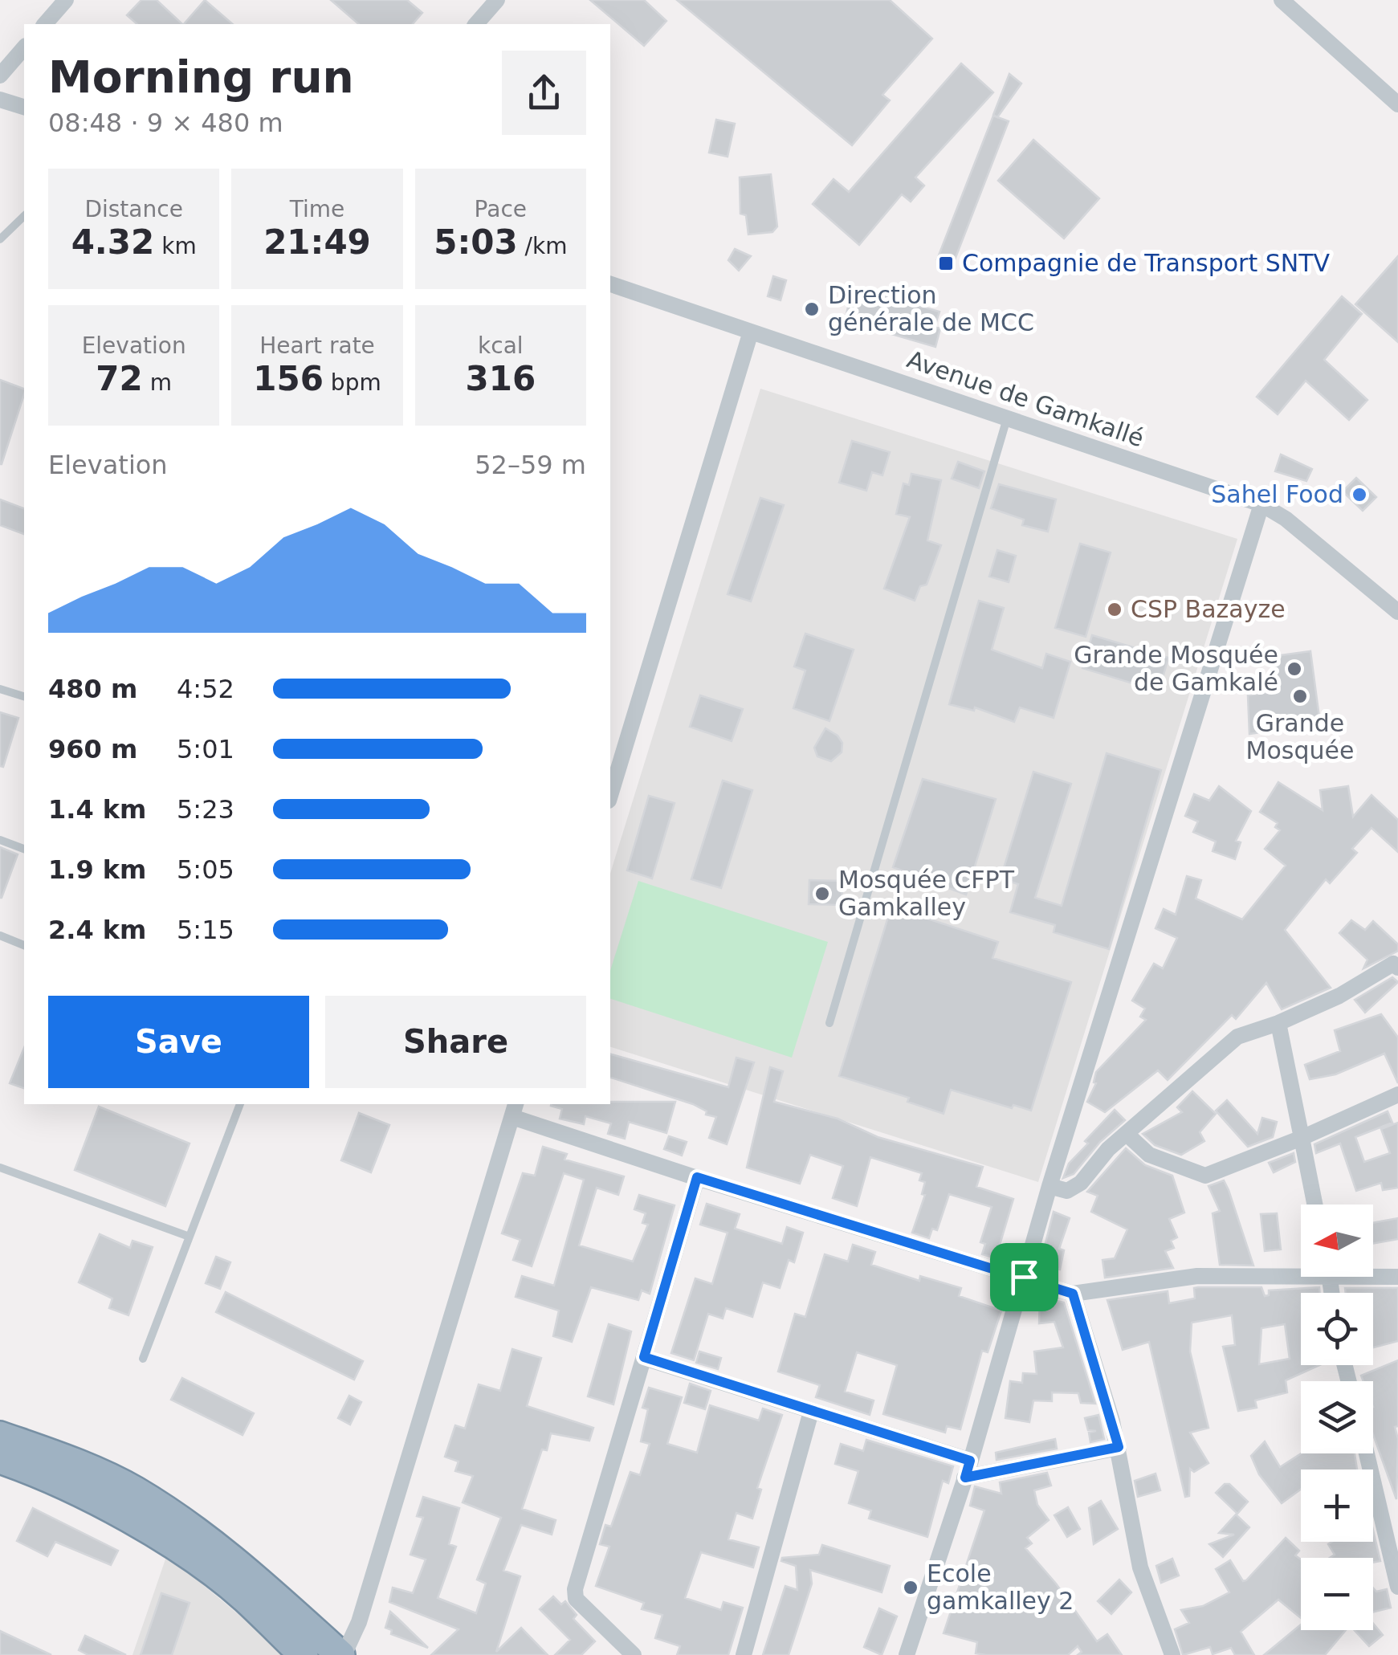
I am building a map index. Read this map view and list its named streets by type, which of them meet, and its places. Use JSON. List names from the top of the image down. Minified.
{"streets":{"street":["Avenue de Gamkallé"]},"places":{"transit":["Compagnie de Transport SNTV"],"other":["Direction générale de MCC","Sahel Food","CSP Bazayze","Grande Mosquée de Gamkalé","Grande Mosquée","Mosquée CFPT Gamkalley","Ecole gamkalley 2"]},"north":"left","page":{"heading":["Morning run","08:48 · 9 × 480 m"],"stats":[["Distance","4.32 km"],["Time","21:49"],["Pace","5:03 /km"],["Elevation","72 m"],["Heart rate","156 bpm"],["kcal","316"]],"chart":["Elevation","52–59 m"],"list":[{"name":"480 m","note":"4:52"},{"name":"960 m","note":"5:01"},{"name":"1.4 km","note":"5:23"},{"name":"1.9 km","note":"5:05"},{"name":"2.4 km","note":"5:15"}],"buttons":["Save","Share"],"map_buttons":["+","−"]}}
